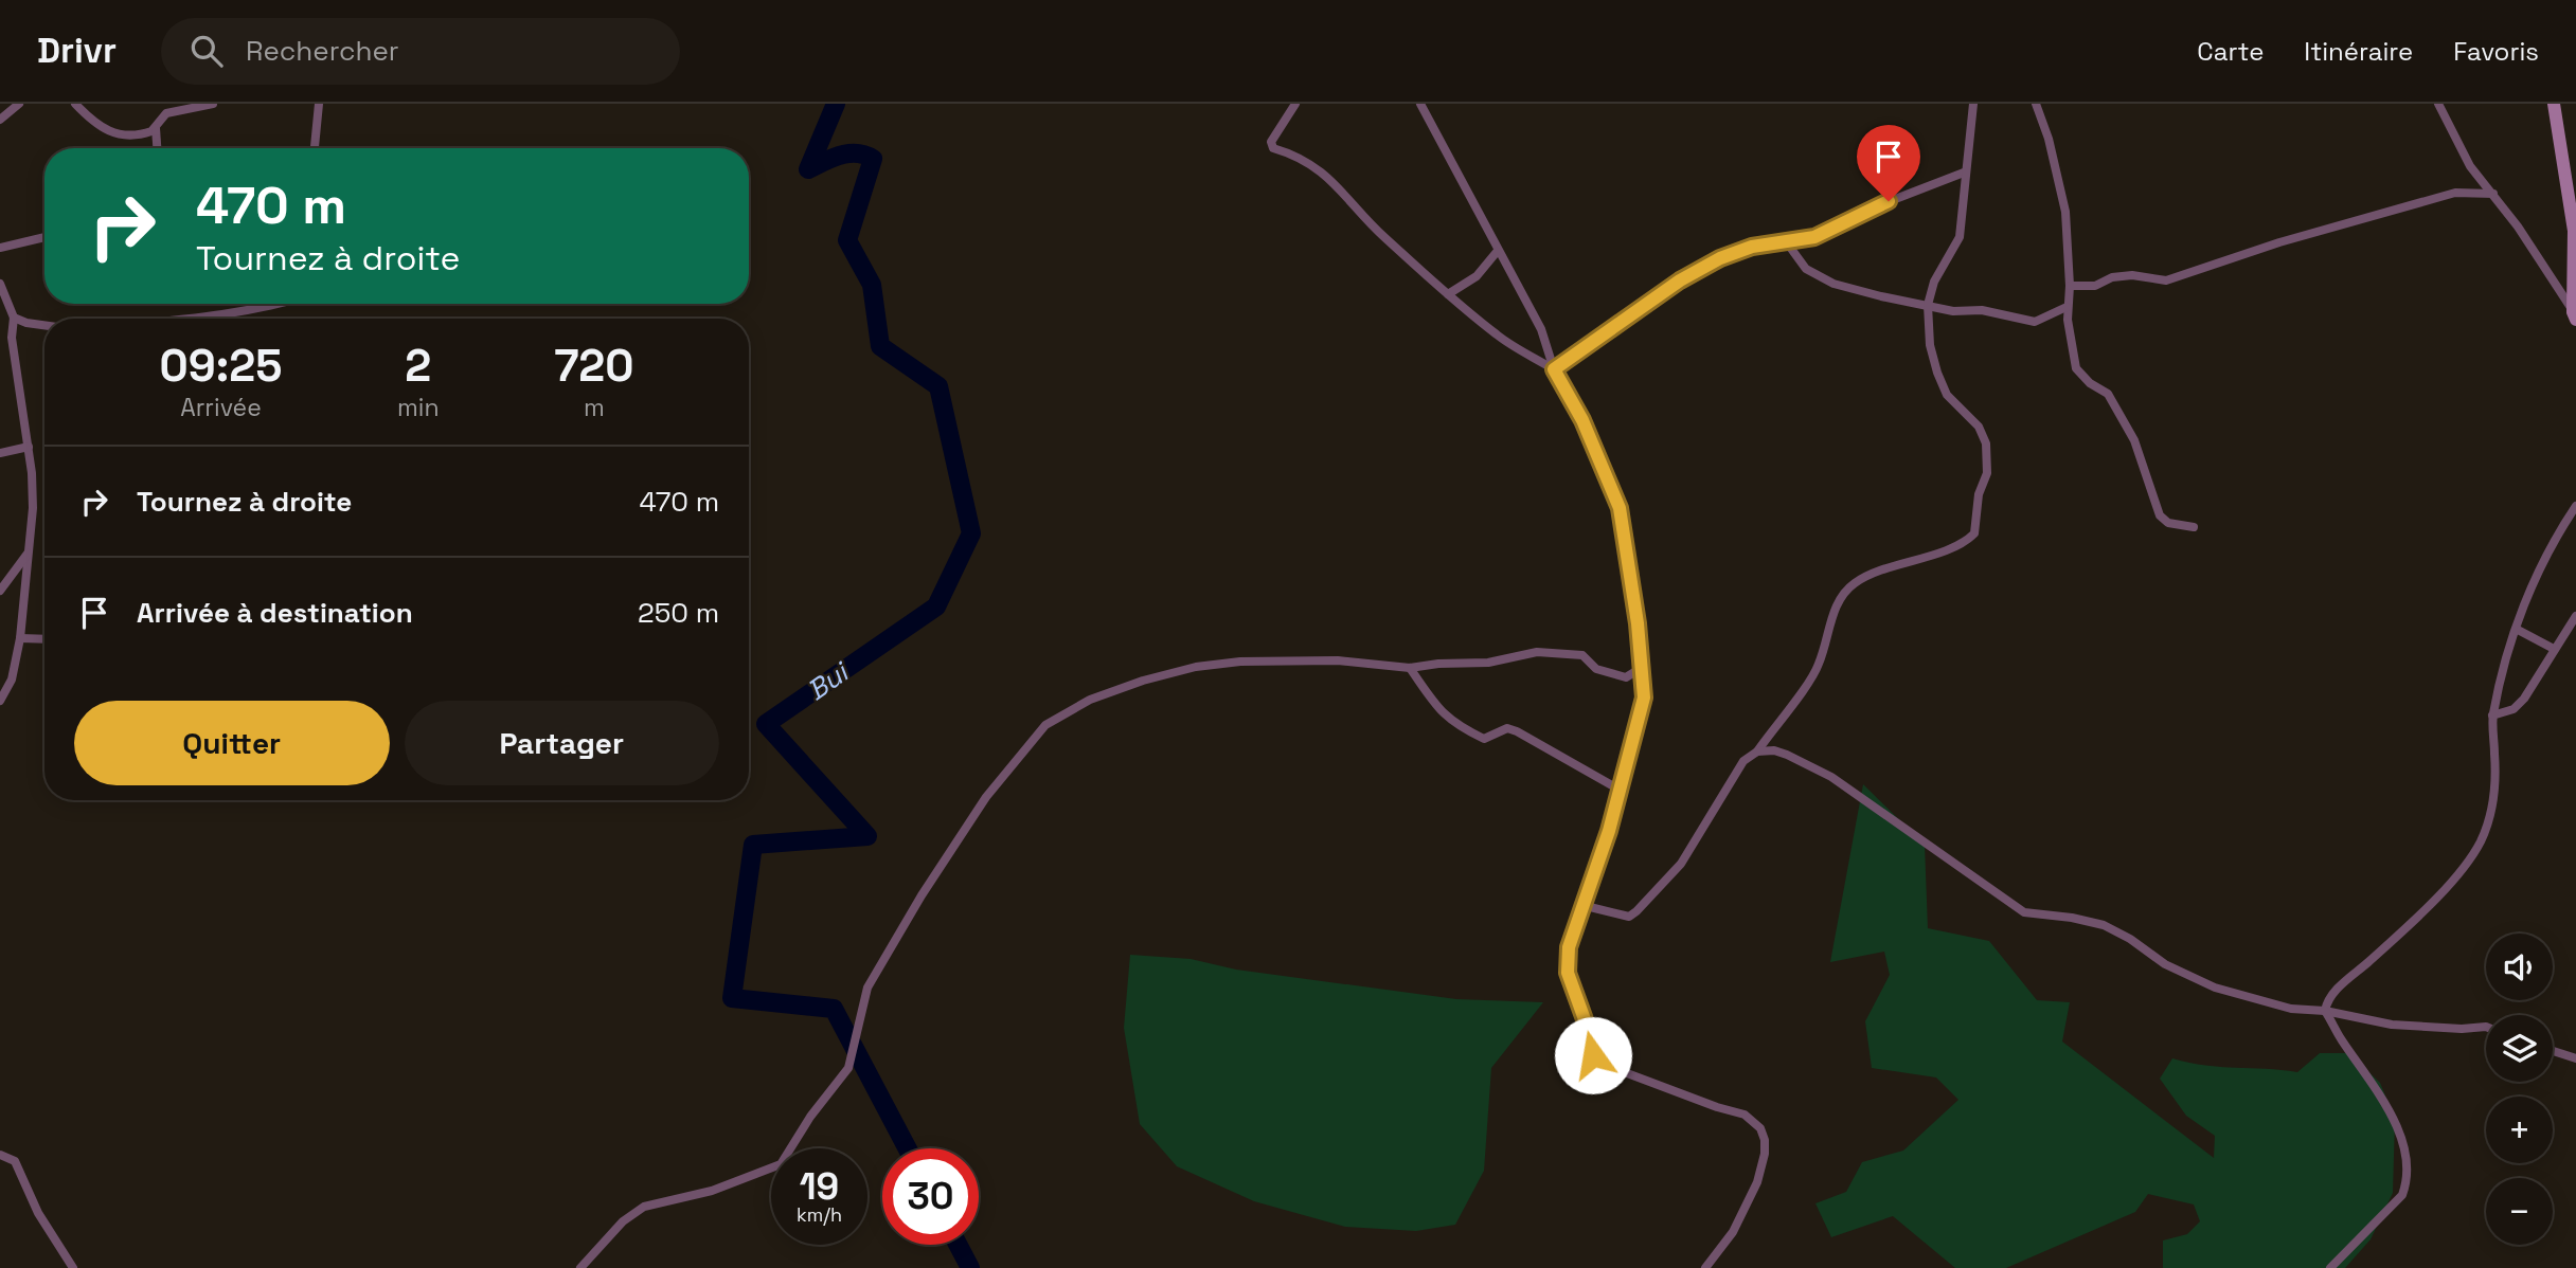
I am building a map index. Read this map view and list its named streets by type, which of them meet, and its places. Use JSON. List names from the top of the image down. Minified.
{"water":["Bui"],"page":{"header":"Drivr","search":"Rechercher","nav":["Carte","Itinéraire","Favoris"],"turn":["470 m","Tournez à droite"],"eta":["09:25","Arrivée","2","min","720","m"],"list":[{"name":"Tournez à droite","value":"470 m"},{"name":"Arrivée à destination","value":"250 m"}],"buttons":["Quitter","Partager"],"map_buttons":["+","−"],"speed":"19 km/h","limit":"30"}}
